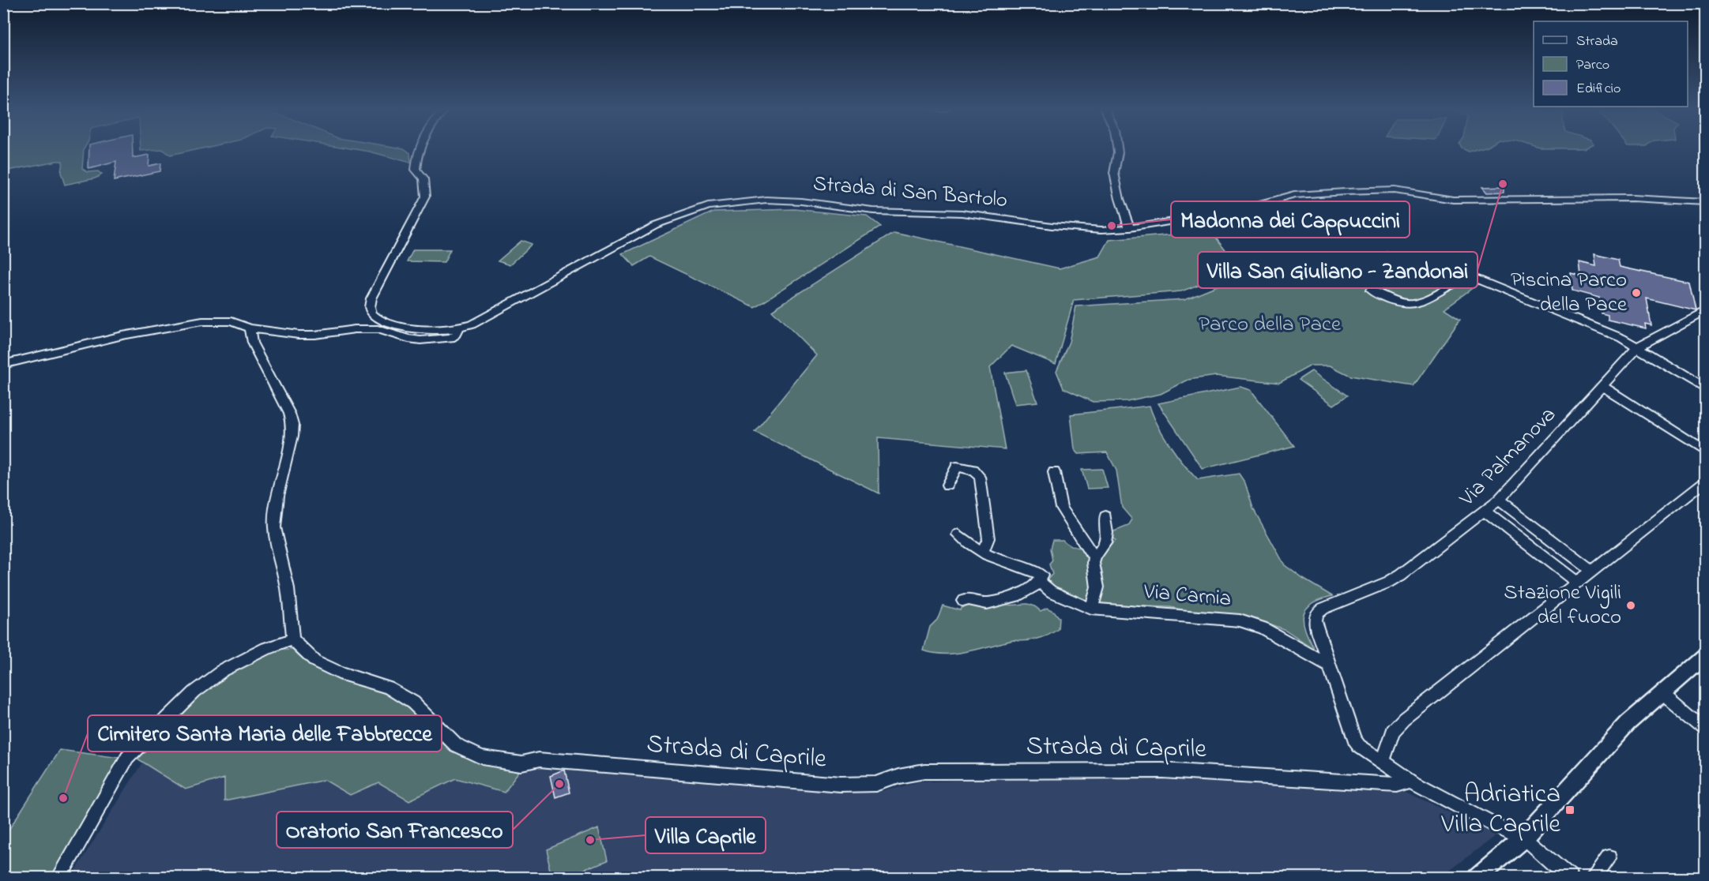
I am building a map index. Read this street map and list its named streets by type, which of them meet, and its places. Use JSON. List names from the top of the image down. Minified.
{"streets":{"street":["Strada di San Bartolo","Via Palmanova","Via Carnia","Strada di Caprile"]},"crossings":[["Via Palmanova","Via Carnia"]],"parks":["Parco della Pace"],"places":{"other":["Villa San Giuliano - Zandonai","Madonna dei Cappuccini","Piscina Parco della Pace","Stazione Vigili del fuoco","Oratorio San Francesco","Cimitero Santa Maria delle Fabbrecce","Villa Caprile"],"transit":["Adriatica Villa Caprile"]},"legend":["Strada","Parco","Edificio"]}
